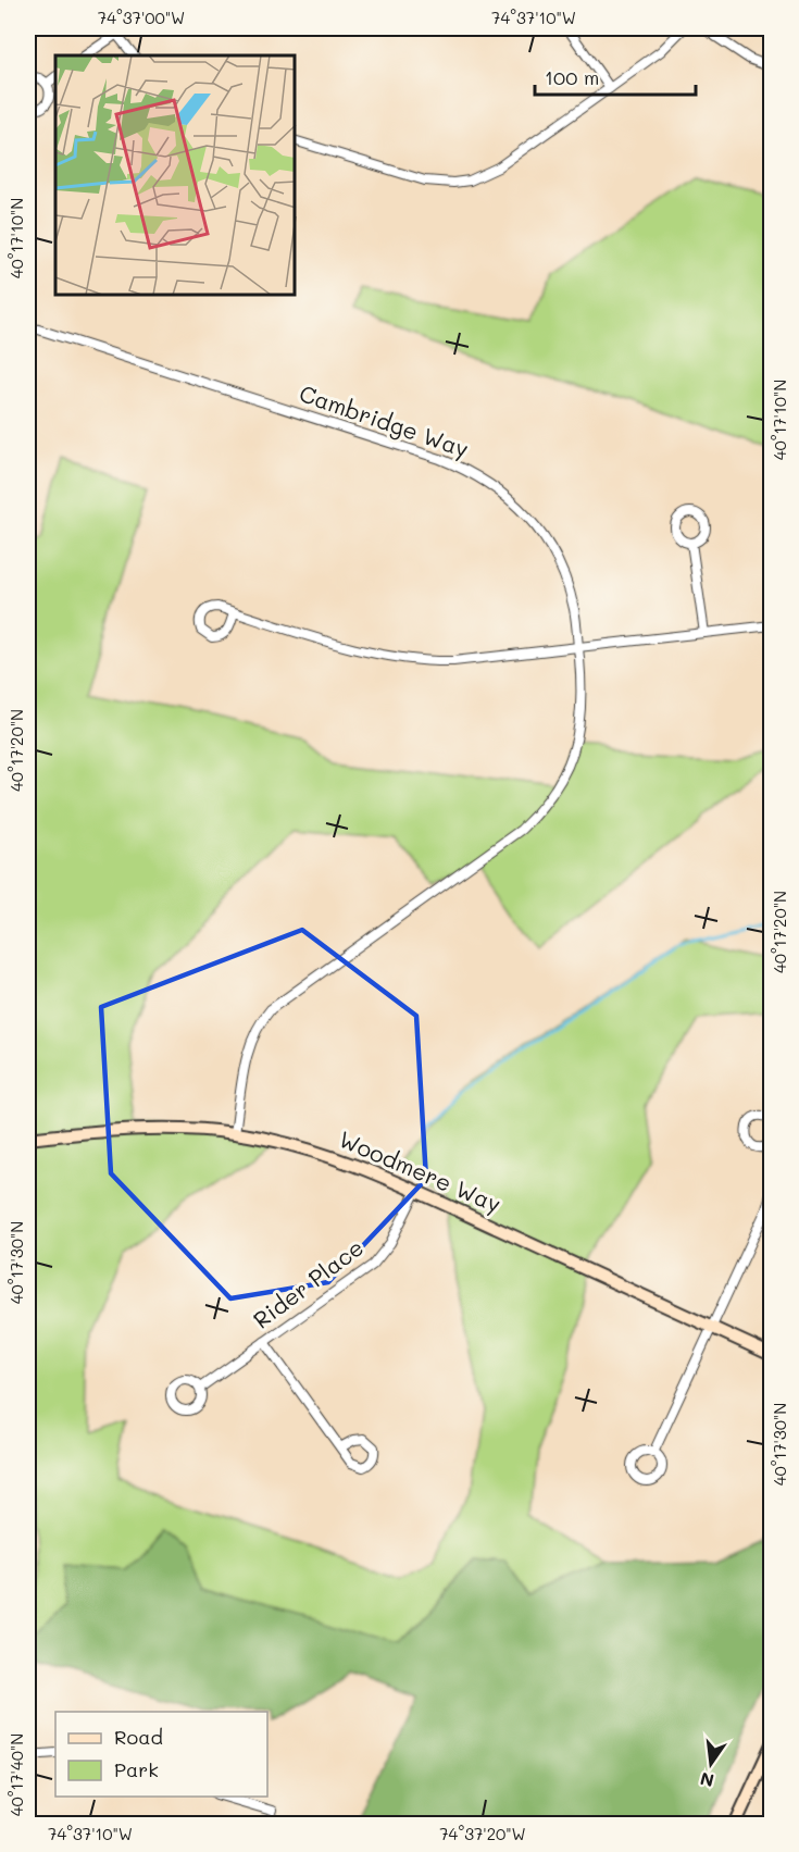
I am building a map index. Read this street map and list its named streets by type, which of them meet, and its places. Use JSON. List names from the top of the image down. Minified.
{"streets":{"street":["Cambridge Way","Woodmere Way","Rider Place"]},"crossings":[["Cambridge Way","Woodmere Way"],["Woodmere Way","Rider Place"]],"legend":["Road","Park"],"scale_bar":"100 m","north":"bottom","coordinates":["74°37'00\"W","74°37'10\"W","40°17'10\"N","40°17'20\"N","40°17'30\"N","40°17'40\"N","74°37'20\"W"]}
